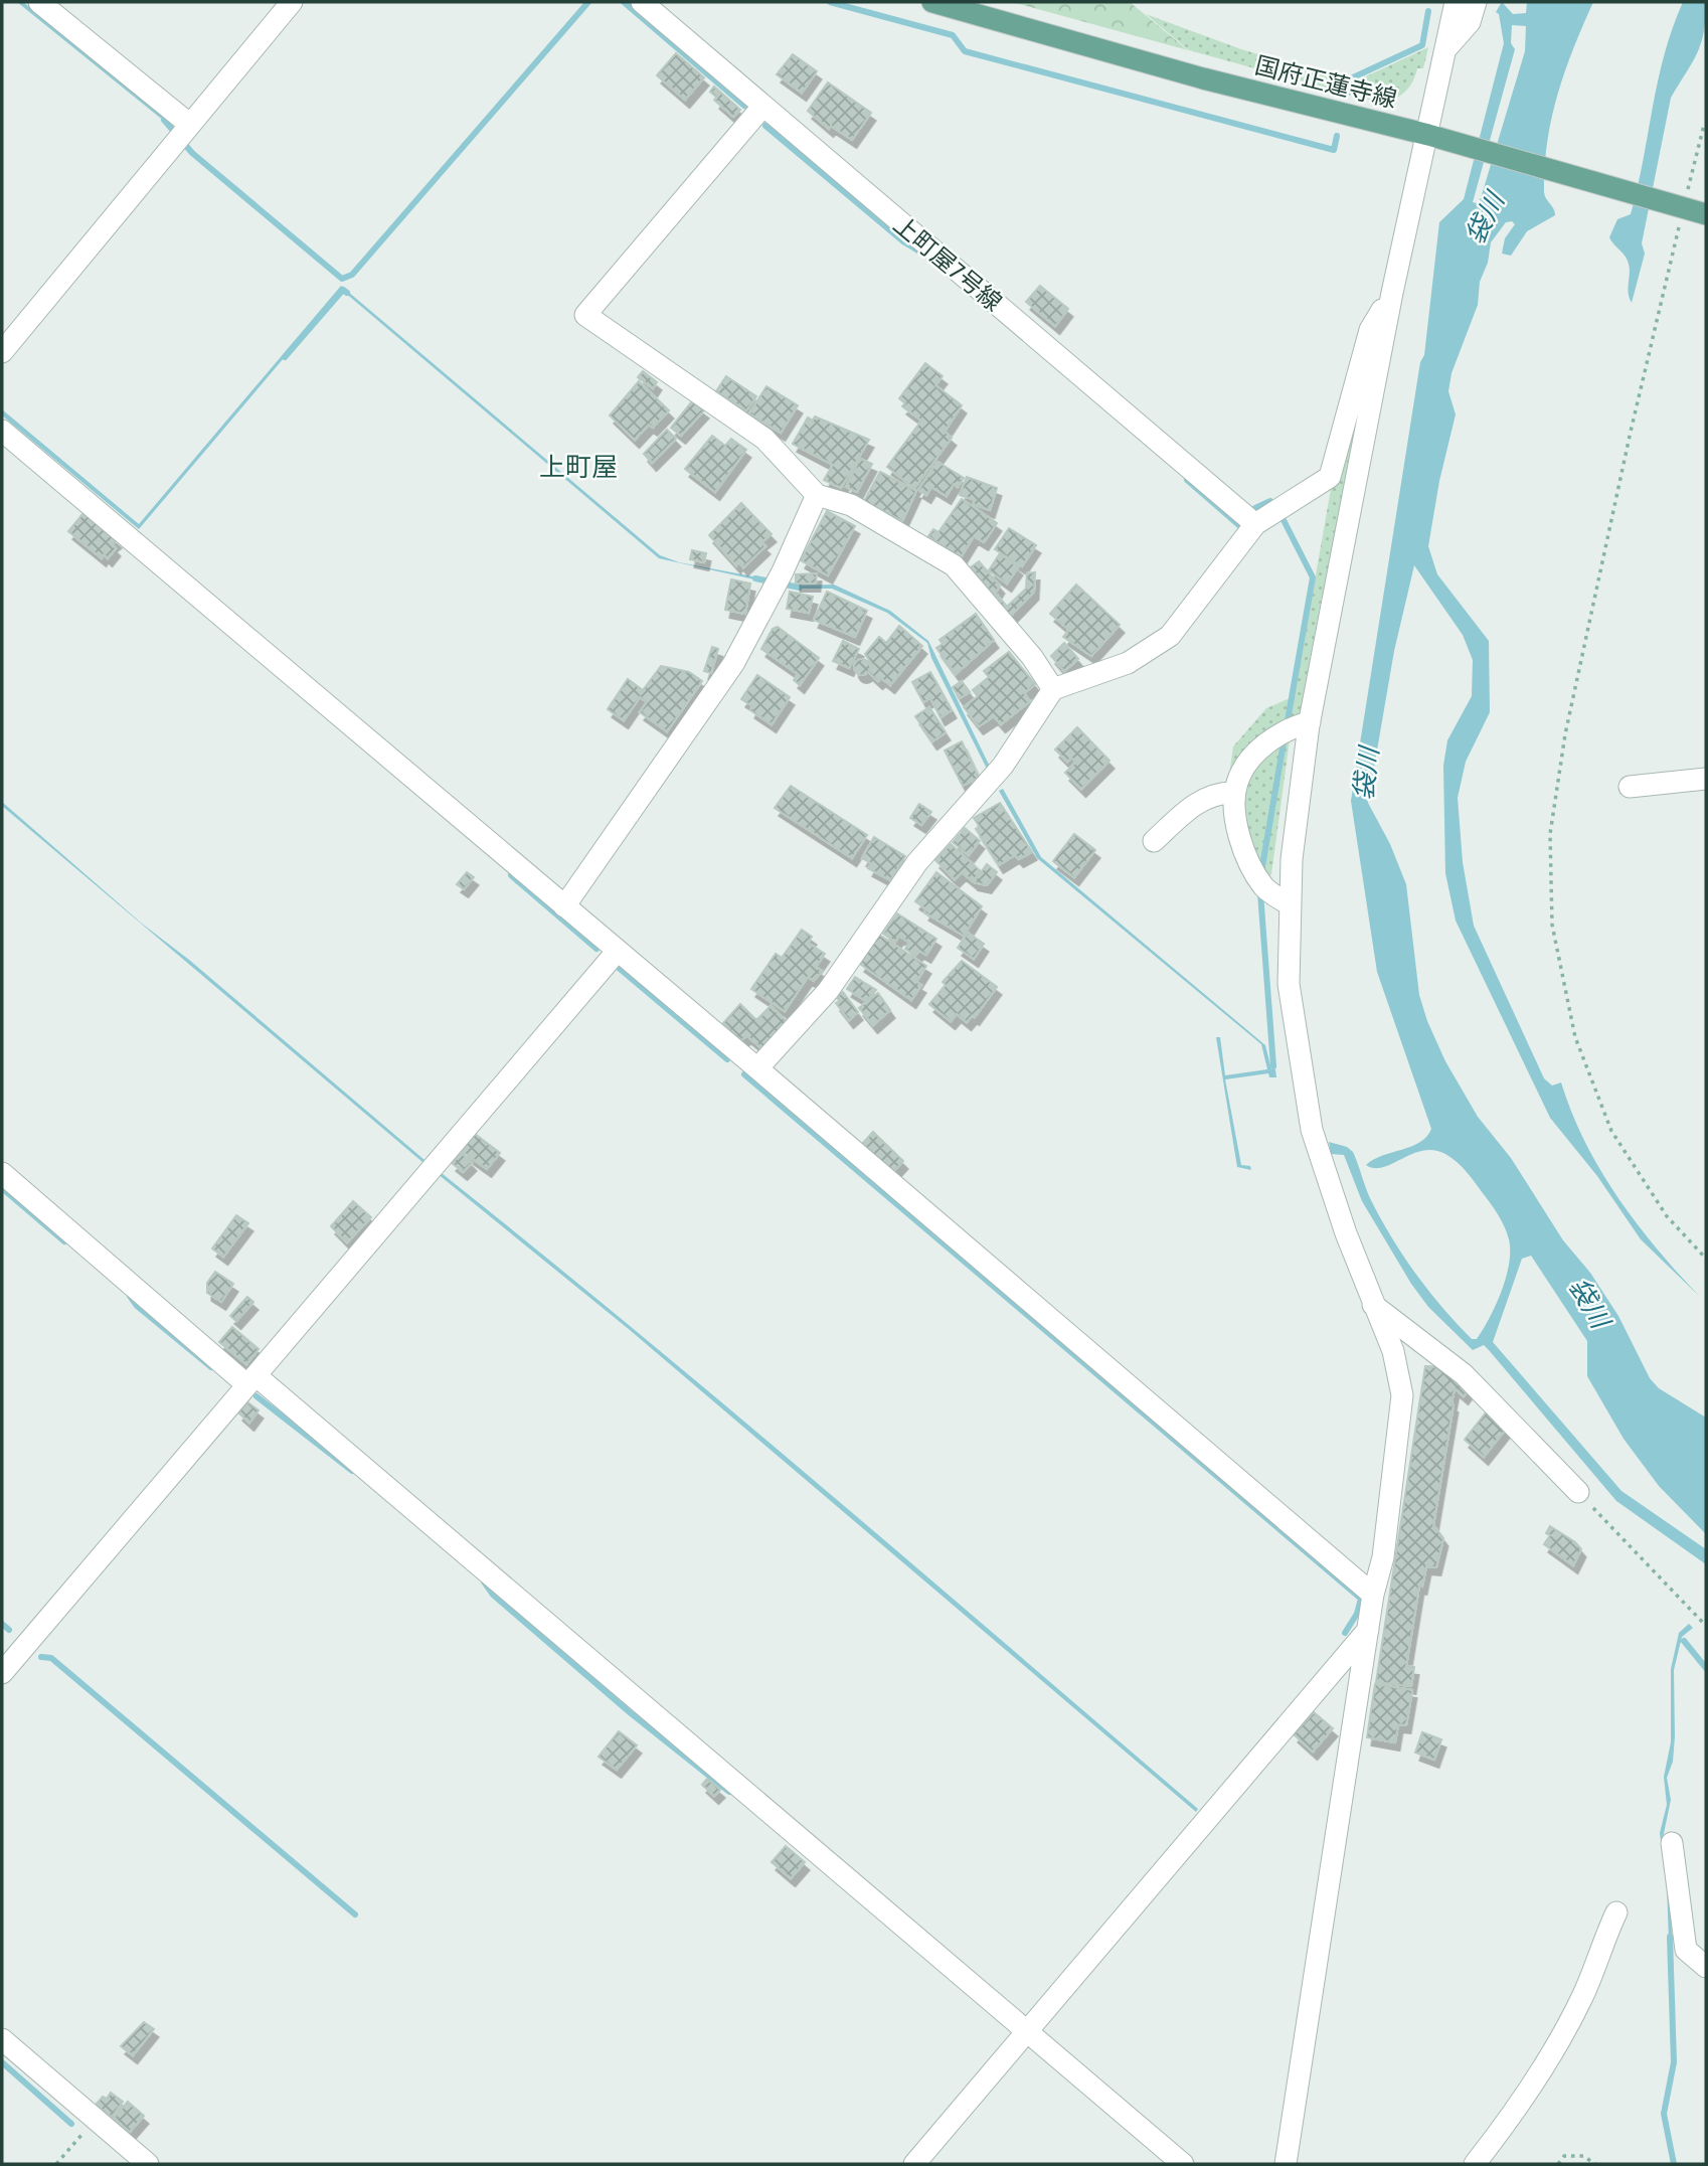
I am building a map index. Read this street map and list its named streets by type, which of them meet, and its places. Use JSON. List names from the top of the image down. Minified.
{"streets":{"main road":["国府正蓮寺線"],"street":["上町屋7号線"]},"districts":["上町屋"],"water":["袋川"]}
